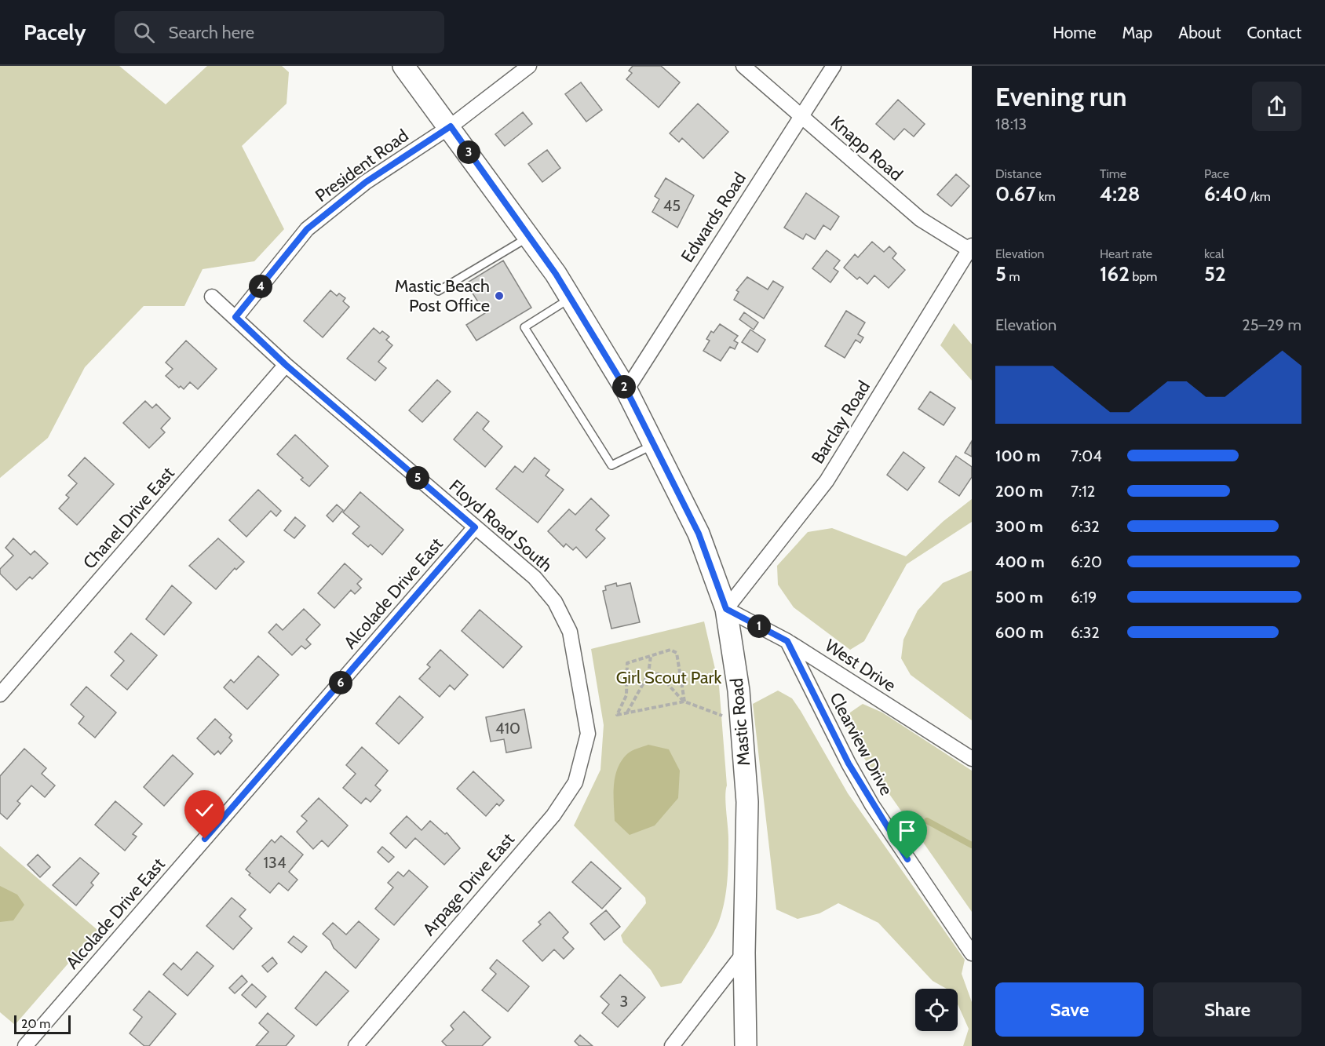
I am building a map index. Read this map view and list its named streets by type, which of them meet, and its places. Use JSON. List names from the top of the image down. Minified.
{"streets":{"main road":["Mastic Road"],"street":["Knapp Road","President Road","Edwards Road","Barclay Road","Chanel Drive East","Floyd Road South","Alcolade Drive East","West Drive","Clearview Drive","Arpage Drive East"]},"crossings":[["Knapp Road","Edwards Road"],["Knapp Road","Barclay Road"],["President Road","Floyd Road South"],["President Road","Mastic Road"],["Edwards Road","Mastic Road"],["Barclay Road","West Drive"],["Barclay Road","Mastic Road"],["Chanel Drive East","Floyd Road South"],["Floyd Road South","Alcolade Drive East"],["Floyd Road South","Arpage Drive East"],["West Drive","Mastic Road"],["West Drive","Clearview Drive"]],"parks":["Girl Scout Park"],"places":["Mastic Beach Post Office"],"house_numbers":["45","410","134","3"],"scale_bar":"20 m","page":{"header":"Pacely","search":"Search here","nav":["Home","Map","About","Contact"],"heading":["Evening run","18:13"],"pins":["3","4","2","5","1","6"],"stats":[["Distance","0.67 km"],["Time","4:28"],["Pace","6:40 /km"],["Elevation","5 m"],["Heart rate","162 bpm"],["kcal","52"]],"chart":["Elevation","25–29 m"],"list":[{"name":"100 m","note":"7:04"},{"name":"200 m","note":"7:12"},{"name":"300 m","note":"6:32"},{"name":"400 m","note":"6:20"},{"name":"500 m","note":"6:19"},{"name":"600 m","note":"6:32"}],"buttons":["Save","Share"],"scale":"20 m"}}
